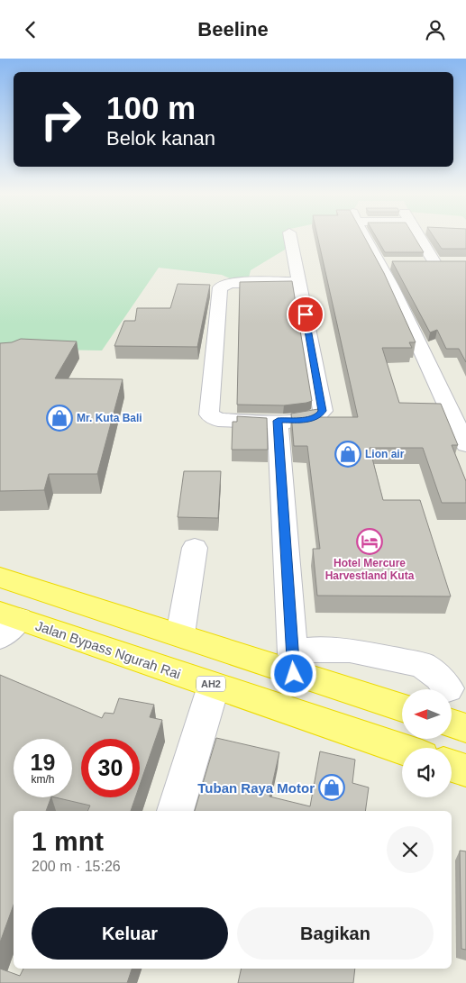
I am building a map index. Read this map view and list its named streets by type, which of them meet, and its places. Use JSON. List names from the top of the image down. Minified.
{"streets":{"highway":["Jalan Bypass Ngurah Rai","AH2"]},"places":{"shop":["Mr. Kuta Bali","Lion air","Tuban Raya Motor"],"hotel":["Hotel Mercure Harvestland Kuta"]},"north":"left","page":{"header":"Beeline","turn":["100 m","Belok kanan"],"speed":"19 km/h","limit":"30","heading":["1 mnt","200 m · 15:26"],"buttons":["Keluar","Bagikan"]}}
